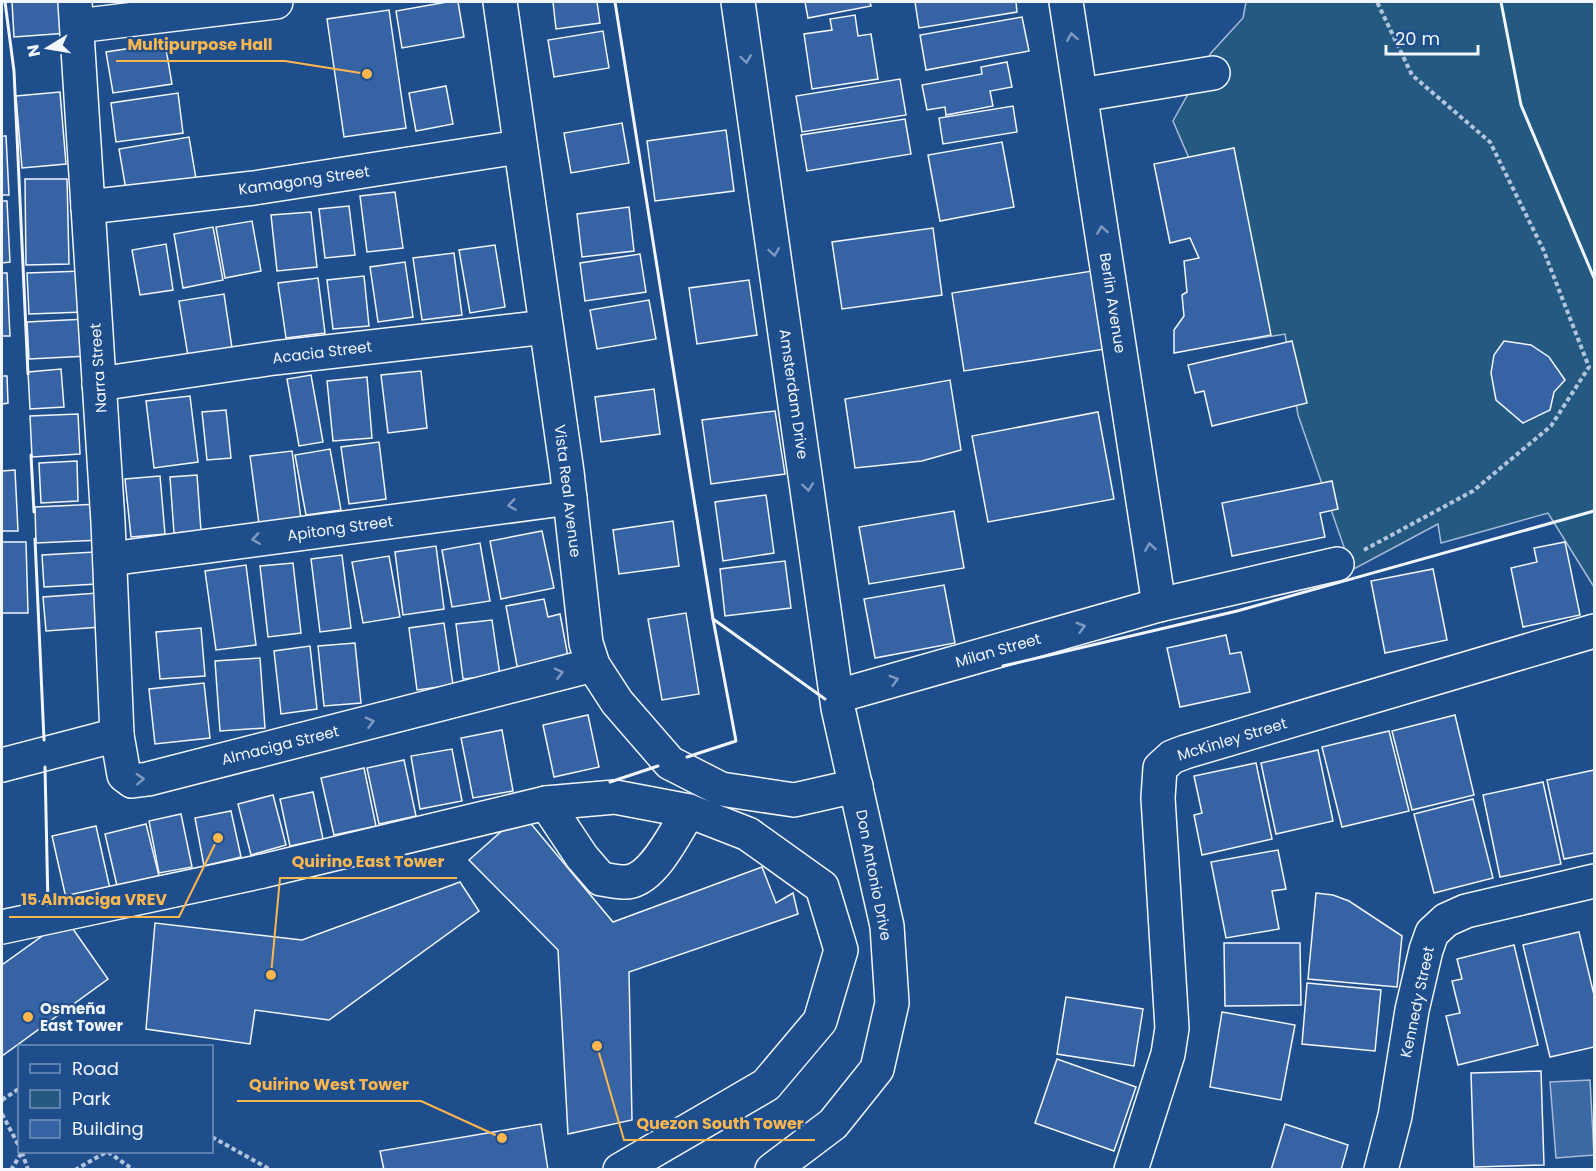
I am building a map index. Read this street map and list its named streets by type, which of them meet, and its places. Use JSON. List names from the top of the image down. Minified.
{"streets":{"street":["Kamagong Street","Berlin Avenue","Acacia Street","Narra Street","Amsterdam Drive","Vista Real Avenue","Apitong Street","Milan Street","McKinley Street","Almaciga Street","Don Antonio Drive","Kennedy Street"]},"crossings":[["Kamagong Street","Narra Street"],["Kamagong Street","Vista Real Avenue"],["Berlin Avenue","Milan Street"],["Acacia Street","Narra Street"],["Acacia Street","Vista Real Avenue"],["Narra Street","Apitong Street"],["Narra Street","Almaciga Street"],["Amsterdam Drive","Vista Real Avenue"],["Amsterdam Drive","Milan Street"],["Amsterdam Drive","Don Antonio Drive"],["Vista Real Avenue","Apitong Street"],["Vista Real Avenue","Almaciga Street"],["Vista Real Avenue","Don Antonio Drive"]],"one_way":["Berlin Avenue","Amsterdam Drive","Apitong Street","Milan Street"],"places":["Multipurpose Hall","15 Almaciga VREV","Quirino East Tower","Osmeña East Tower","Quezon South Tower","Quirino West Tower"],"legend":["Road","Park","Building"],"scale_bar":"20 m","north":"left"}
